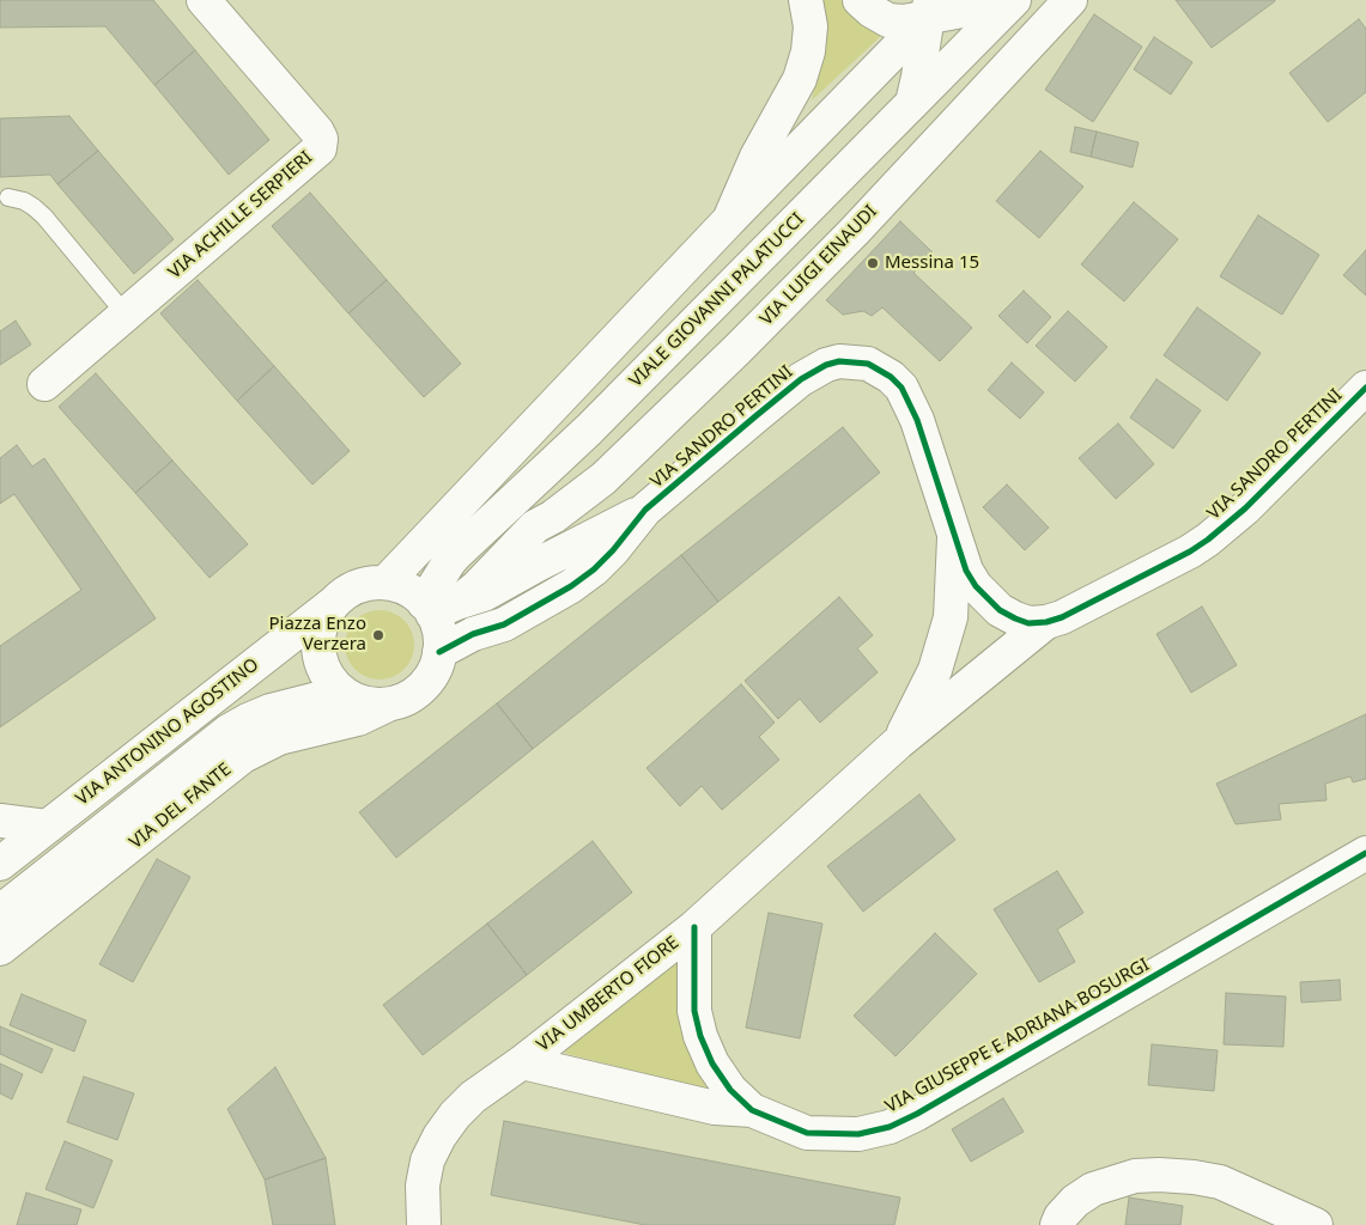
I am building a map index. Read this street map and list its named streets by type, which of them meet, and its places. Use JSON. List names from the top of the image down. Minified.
{"streets":{"street":["VIA ACHILLE SERPIERI","VIA LUIGI EINAUDI","VIALE GIOVANNI PALATUCCI","VIA SANDRO PERTINI","VIA ANTONINO AGOSTINO","VIA DEL FANTE","VIA UMBERTO FIORE","VIA GIUSEPPE E ADRIANA BOSURGI"]},"crossings":[["VIA LUIGI EINAUDI","VIALE GIOVANNI PALATUCCI"],["VIA LUIGI EINAUDI","VIA ANTONINO AGOSTINO"],["VIA LUIGI EINAUDI","VIA DEL FANTE"],["VIALE GIOVANNI PALATUCCI","VIA ANTONINO AGOSTINO"],["VIALE GIOVANNI PALATUCCI","VIA DEL FANTE"],["VIA SANDRO PERTINI","VIA UMBERTO FIORE"],["VIA ANTONINO AGOSTINO","VIA DEL FANTE"],["VIA UMBERTO FIORE","VIA GIUSEPPE E ADRIANA BOSURGI"]],"places":["Messina 15","Piazza Enzo Verzera"]}
